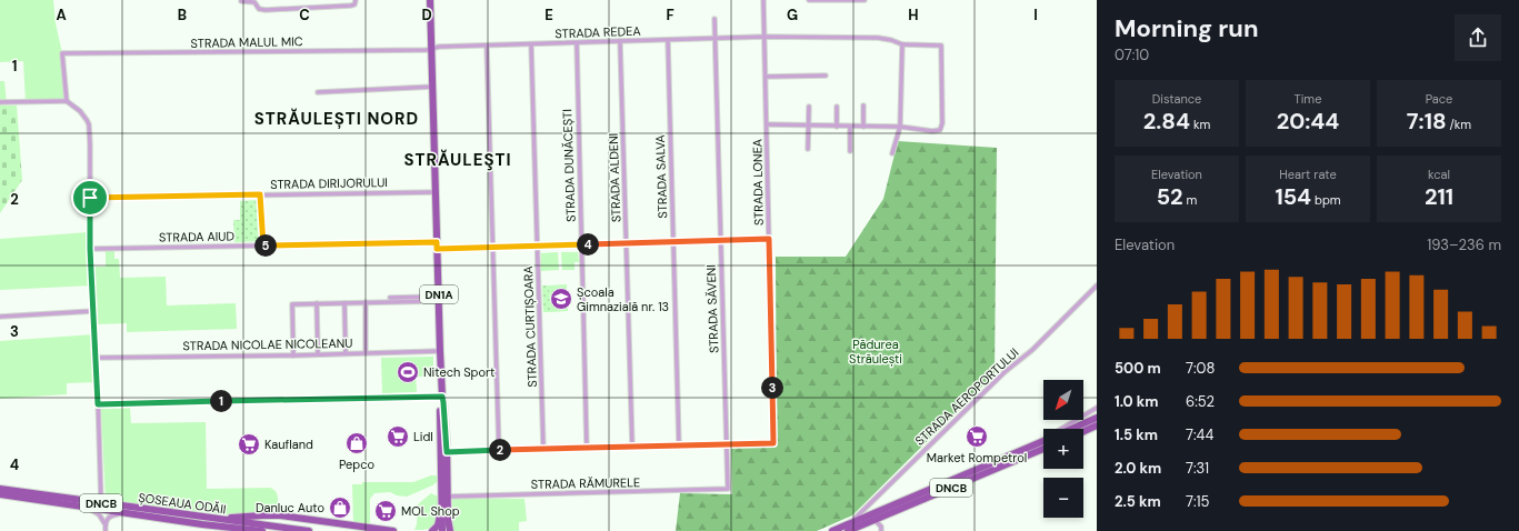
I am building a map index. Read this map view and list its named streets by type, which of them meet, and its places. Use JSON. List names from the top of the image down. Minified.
{"streets":{"main road":["DN1A","DNCB","ȘOSEAUA ODĂII"],"street":["STRADA REDEA","STRADA MALUL MIC","STRADA DUNĂCEȘTI","STRADA SALVA","STRADA ALDENI","STRADA LONEA","STRADA DIRIJORULUI","STRADA AIUD","STRADA SĂVENI","STRADA CURTIȘOARA","STRADA NICOLAE NICOLEANU","STRADA AEROPORTULUI","STRADA RĂMURELE"]},"crossings":[["STRADA REDEA","STRADA MALUL MIC"],["STRADA REDEA","STRADA DUNĂCEȘTI"],["STRADA REDEA","STRADA SALVA"],["STRADA REDEA","STRADA ALDENI"],["STRADA REDEA","STRADA LONEA"],["STRADA REDEA","DN1A"],["STRADA REDEA","STRADA SĂVENI"],["STRADA REDEA","STRADA CURTIȘOARA"],["STRADA MALUL MIC","DN1A"],["STRADA DUNĂCEȘTI","STRADA AIUD"],["STRADA SALVA","STRADA AIUD"],["STRADA ALDENI","STRADA AIUD"],["STRADA LONEA","STRADA AIUD"],["STRADA LONEA","STRADA SĂVENI"],["STRADA DIRIJORULUI","DN1A"],["STRADA AIUD","DN1A"],["STRADA AIUD","STRADA SĂVENI"],["STRADA AIUD","STRADA CURTIȘOARA"],["DN1A","STRADA NICOLAE NICOLEANU"],["DN1A","STRADA RĂMURELE"],["STRADA SĂVENI","STRADA RĂMURELE"],["STRADA AEROPORTULUI","DNCB"]],"districts":["STRĂULEȘTI NORD","STRĂULEŞTI"],"parks":["Pădurea Străulești"],"places":{"school or university":["Școala Gimnazială nr. 13"],"sports":["Nitech Sport"],"supermarket":["Lidl","Market Rompetrol","Kaufland","MOL Shop"],"shop":["Pepco","Danluc Auto"]},"north":"bottom left","page":{"heading":["Morning run","07:10"],"stats":[["Distance","2.84 km"],["Time","20:44"],["Pace","7:18 /km"],["Elevation","52 m"],["Heart rate","154 bpm"],["kcal","211"]],"chart":["Elevation","193–236 m"],"pins":["4","5","3","1","2"],"list":[{"name":"500 m","note":"7:08"},{"name":"1.0 km","note":"6:52"},{"name":"1.5 km","note":"7:44"},{"name":"2.0 km","note":"7:31"},{"name":"2.5 km","note":"7:15"}],"map_buttons":["+","−"]},"grid":{"columns":["A","B","C","D","E","F","G","H","I"],"rows":["1","2","3","4"]}}
